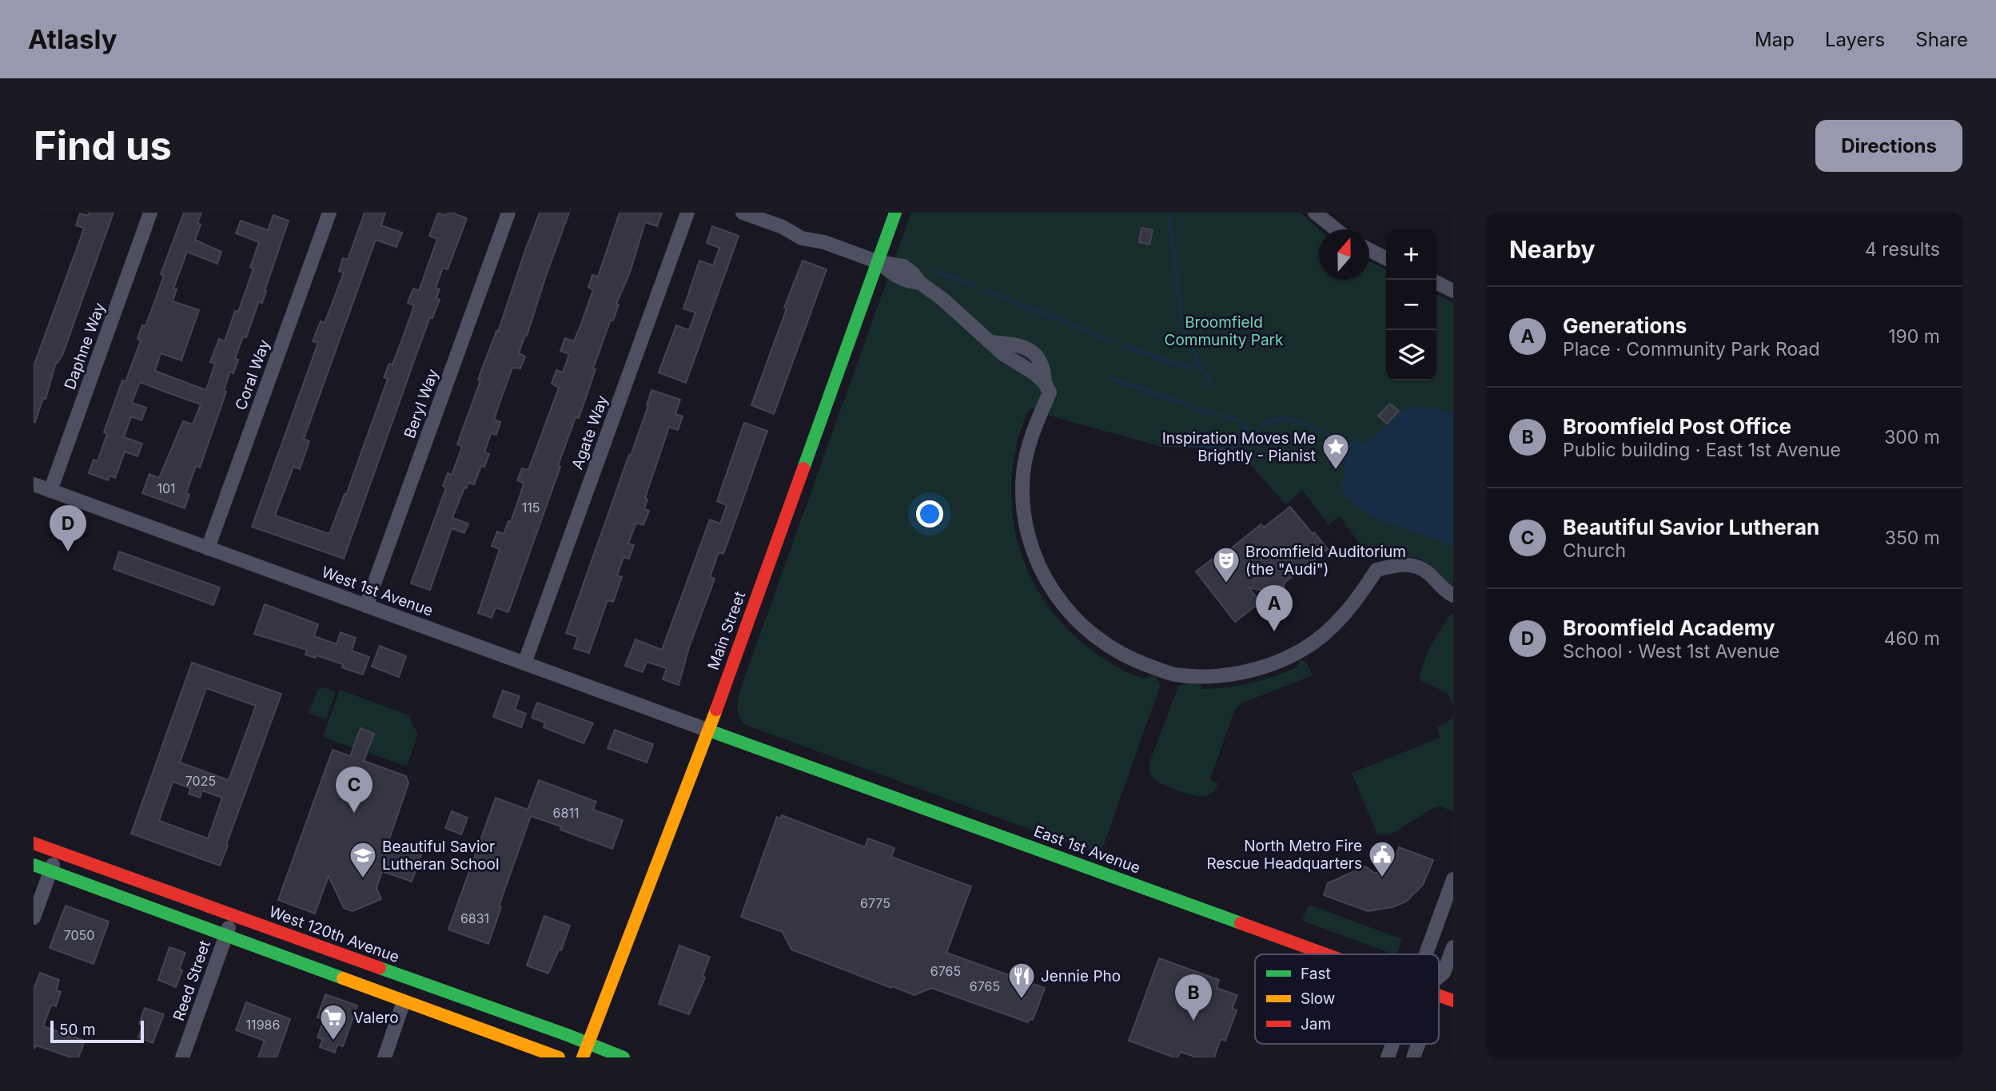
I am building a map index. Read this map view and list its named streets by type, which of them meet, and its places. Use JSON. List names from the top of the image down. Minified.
{"streets":{"main road":["Main Street","East 1st Avenue","West 120th Avenue"],"street":["Daphne Way","Coral Way","Beryl Way","Agate Way","West 1st Avenue","Reed Street"]},"crossings":[["Daphne Way","West 1st Avenue"],["Coral Way","West 1st Avenue"],["Beryl Way","West 1st Avenue"],["Agate Way","West 1st Avenue"],["West 1st Avenue","Main Street"],["West 1st Avenue","East 1st Avenue"],["Main Street","East 1st Avenue"],["Main Street","West 120th Avenue"],["West 120th Avenue","Reed Street"]],"parks":["Broomfield Community Park"],"places":{"place":["Inspiration Moves Me Brightly - Pianist"],"theatre":["Broomfield Auditorium (the \"Audi\")"],"public building":["North Metro Fire Rescue Headquarters"],"school or university":["Beautiful Savior Lutheran School"],"restaurant":["Jennie Pho"],"supermarket":["Valero"]},"house_numbers":["101","115","7025","6811","6775","6831","7050","6765","6765","11986"],"legend":["Fast","Slow","Jam"],"scale_bar":"50 m","north":"top","page":{"header":"Atlasly","nav":["Map","Layers","Share"],"buttons":"Directions","title":"Find us","heading":["Nearby","4 results"],"map_buttons":["+","−"],"list":[{"mark":"A","name":"Generations","note":"Place · Community Park Road","value":"190 m"},{"mark":"B","name":"Broomfield Post Office","note":"Public building · East 1st Avenue","value":"300 m"},{"mark":"C","name":"Beautiful Savior Lutheran","note":"Church","value":"350 m"},{"mark":"D","name":"Broomfield Academy","note":"School · West 1st Avenue","value":"460 m"}],"pins":["D","A","C","B"],"scale":"50 m"}}
